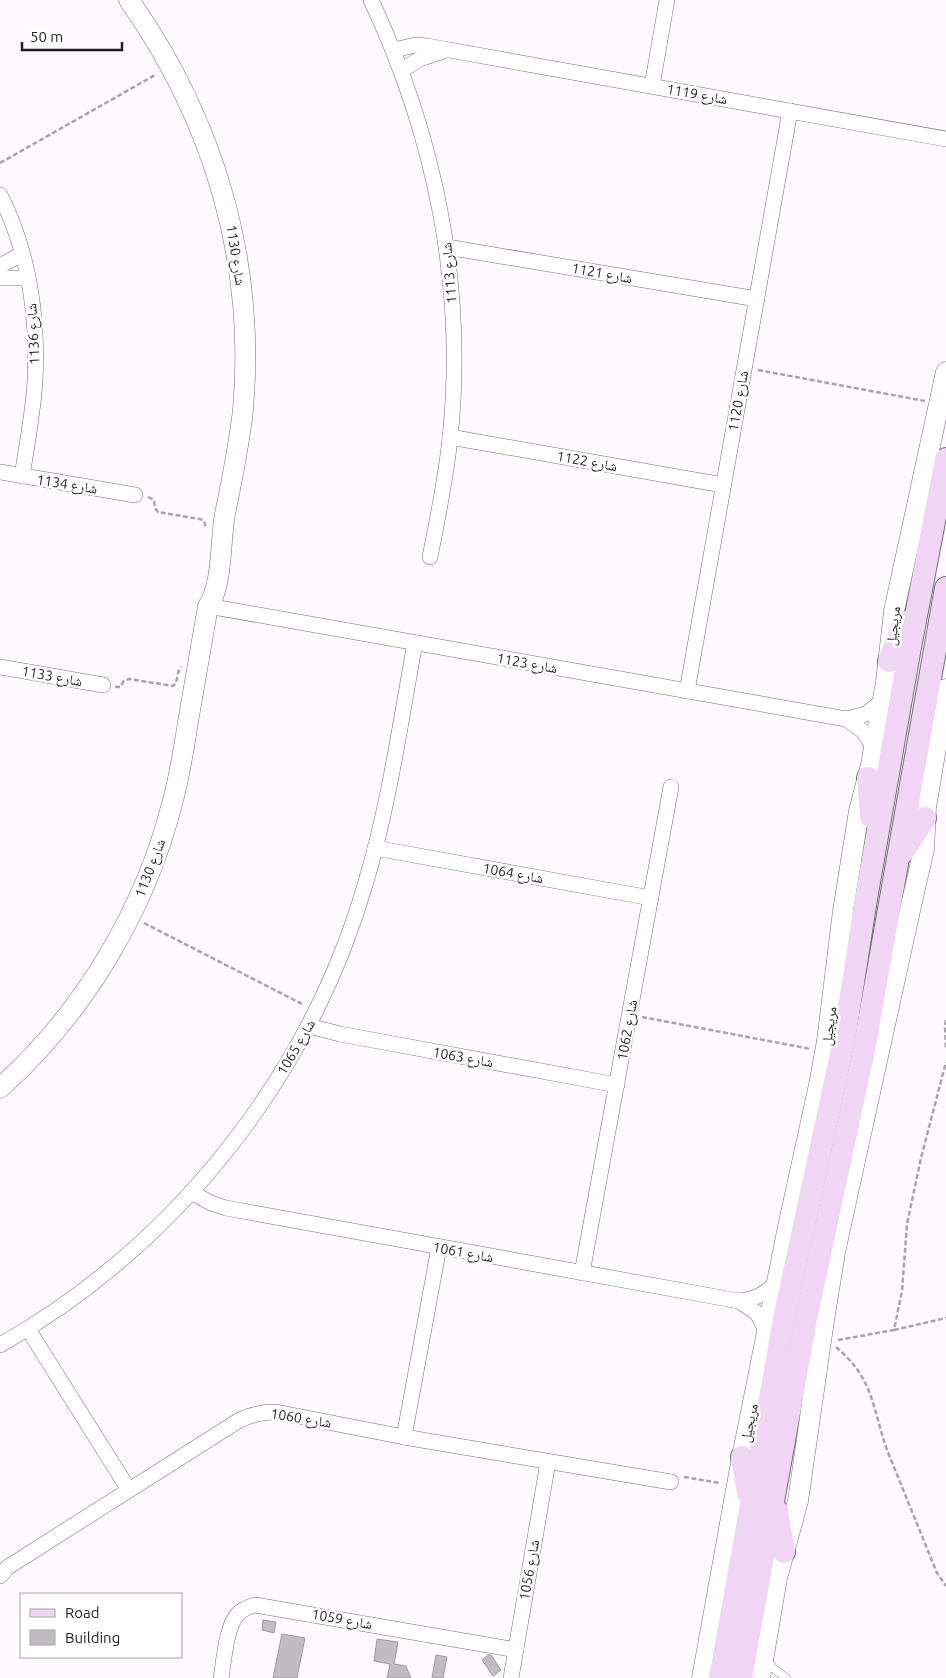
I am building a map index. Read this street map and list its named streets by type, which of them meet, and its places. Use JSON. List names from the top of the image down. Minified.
{"streets":{"main road":["مريجيل"],"street":["شارع 1119","شارع 1130","شارع 1113","شارع 1121","شارع 1136","شارع 1120","شارع 1122","شارع 1134","شارع 1123","شارع 1133","شارع 1064","شارع 1062","شارع 1065","شارع 1063","شارع 1061","شارع 1060","شارع 1056","شارع 1059"]},"crossings":[["شارع 1119","شارع 1113"],["شارع 1119","شارع 1120"],["شارع 1130","شارع 1123"],["شارع 1113","شارع 1121"],["شارع 1113","شارع 1122"],["شارع 1121","شارع 1120"],["شارع 1136","شارع 1134"],["شارع 1120","شارع 1122"],["شارع 1120","شارع 1123"],["مريجيل","شارع 1123"],["مريجيل","شارع 1061"],["شارع 1123","شارع 1065"],["شارع 1064","شارع 1062"],["شارع 1064","شارع 1065"],["شارع 1062","شارع 1063"],["شارع 1062","شارع 1061"],["شارع 1065","شارع 1063"],["شارع 1065","شارع 1061"],["شارع 1060","شارع 1056"],["شارع 1056","شارع 1059"]],"legend":["Road","Building"],"scale_bar":"50 m"}
